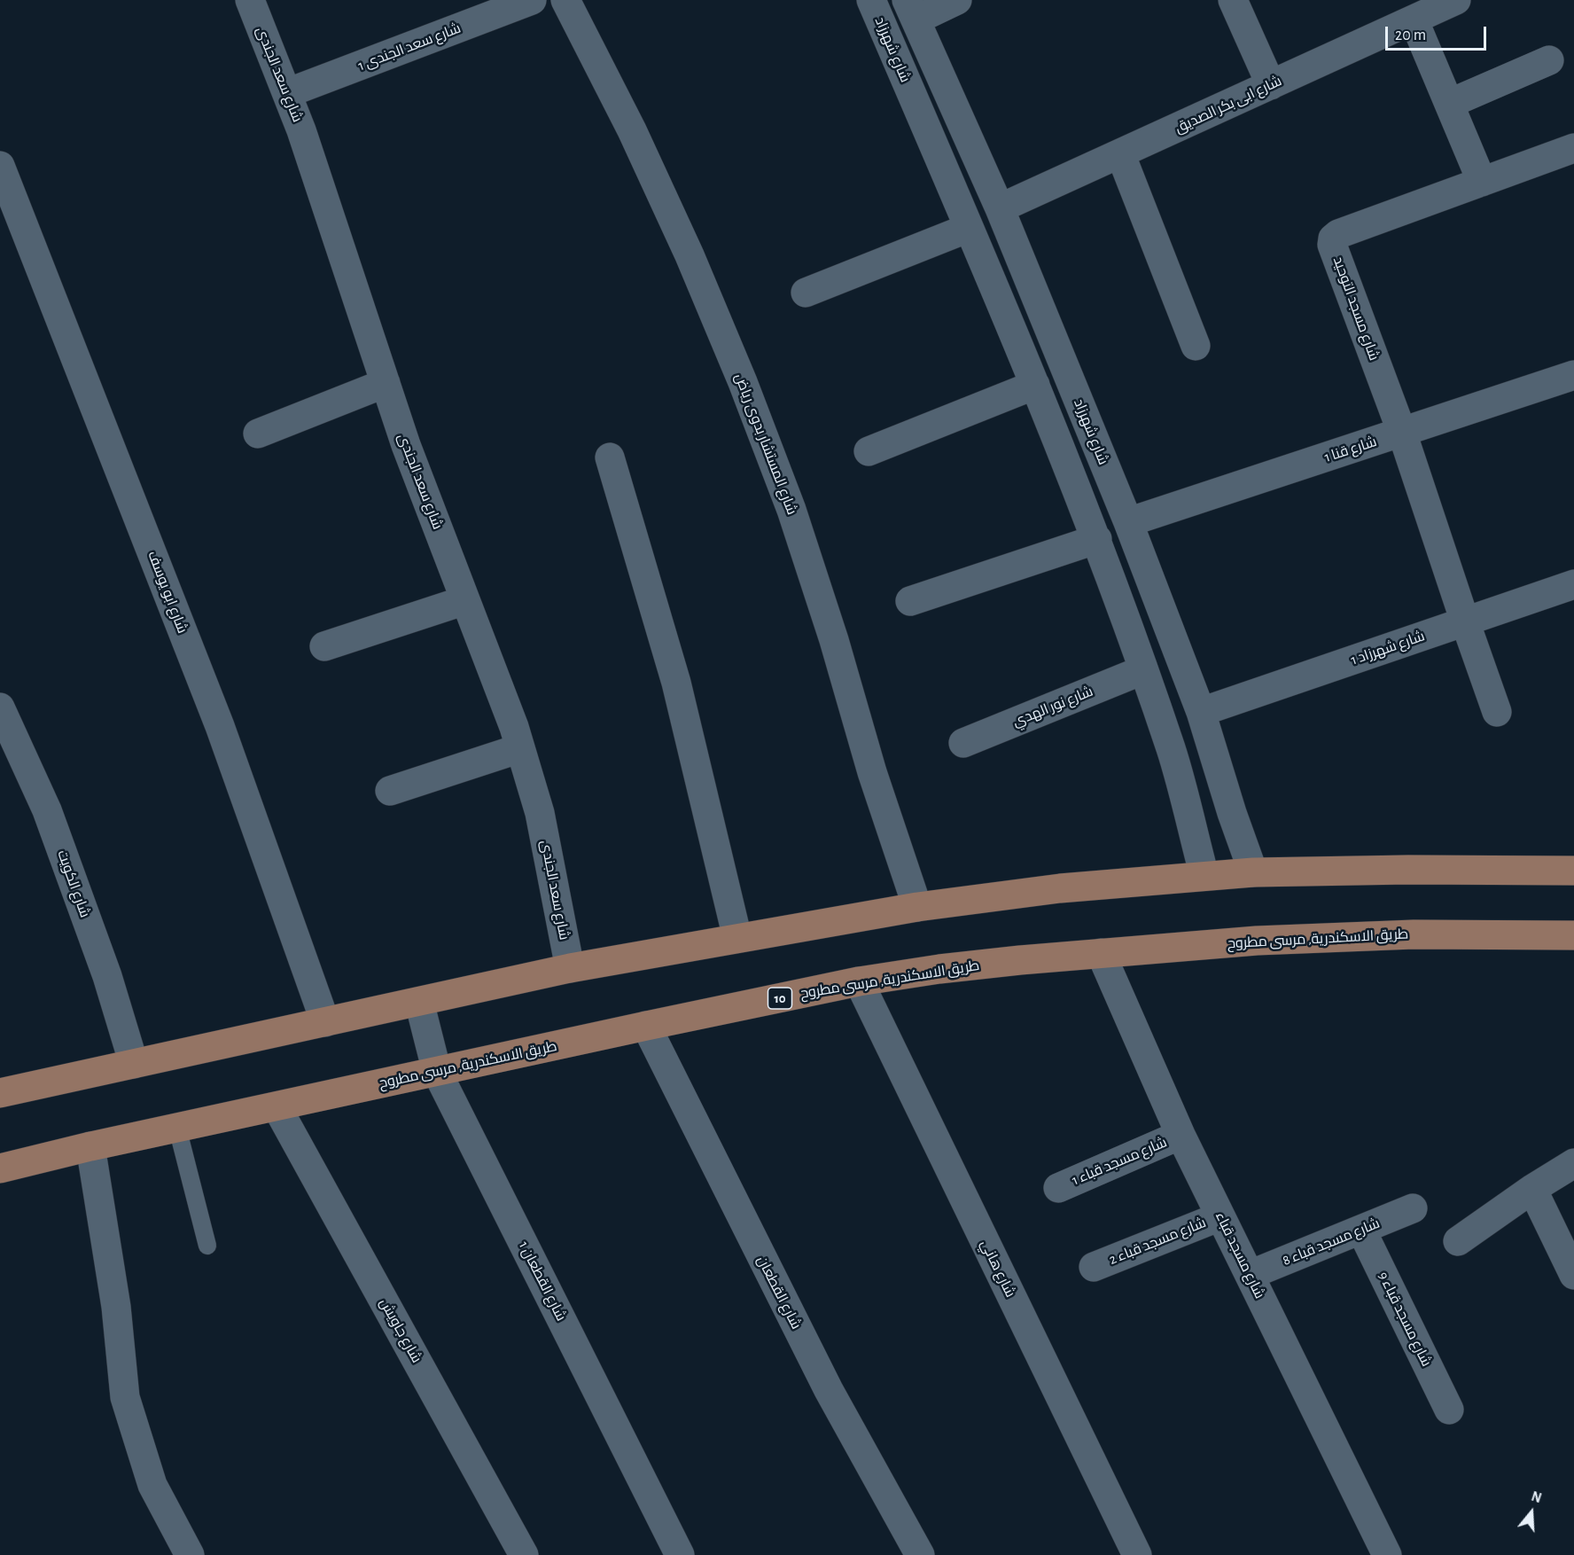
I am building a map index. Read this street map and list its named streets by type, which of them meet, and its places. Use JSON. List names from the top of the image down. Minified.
{"streets":{"main road":["طريق الاسكندرية, مرسى مطروح","10"],"street":["شارع سعد الجندى 1","شارع شهرزاد","شارع سعد الجندى","شارع ابى بكر الصديق","شارع مسجد التوحيد","شارع المستشار بدوى رياض","شارع قنا 1","شارع ابو يوسف","شارع شهرزاد 1","شارع نور الهدي","شارع الكويت","شارع مسجد قباء 1","شارع مسجد قباء 2","شارع مسجد قباء 8","شارع مسجد قباء","شارع هاني","شارع القطعان 1","شارع القطعان","شارع مسجد قباء 9","شارع جاويش"]},"crossings":[["شارع سعد الجندى 1","شارع سعد الجندى"],["شارع شهرزاد","شارع ابى بكر الصديق"],["شارع شهرزاد","شارع قنا 1"],["شارع شهرزاد","شارع شهرزاد 1"],["شارع شهرزاد","شارع نور الهدي"],["شارع مسجد التوحيد","شارع قنا 1"],["شارع مسجد التوحيد","شارع شهرزاد 1"],["طريق الاسكندرية, مرسى مطروح","شارع مسجد قباء"],["طريق الاسكندرية, مرسى مطروح","شارع هاني"],["طريق الاسكندرية, مرسى مطروح","شارع القطعان 1"],["طريق الاسكندرية, مرسى مطروح","شارع القطعان"],["طريق الاسكندرية, مرسى مطروح","شارع جاويش"],["شارع مسجد قباء 1","شارع مسجد قباء"],["شارع مسجد قباء 2","شارع مسجد قباء"],["شارع مسجد قباء 8","شارع مسجد قباء"],["شارع مسجد قباء 8","شارع مسجد قباء 9"]],"scale_bar":"20 m","north":"top"}
